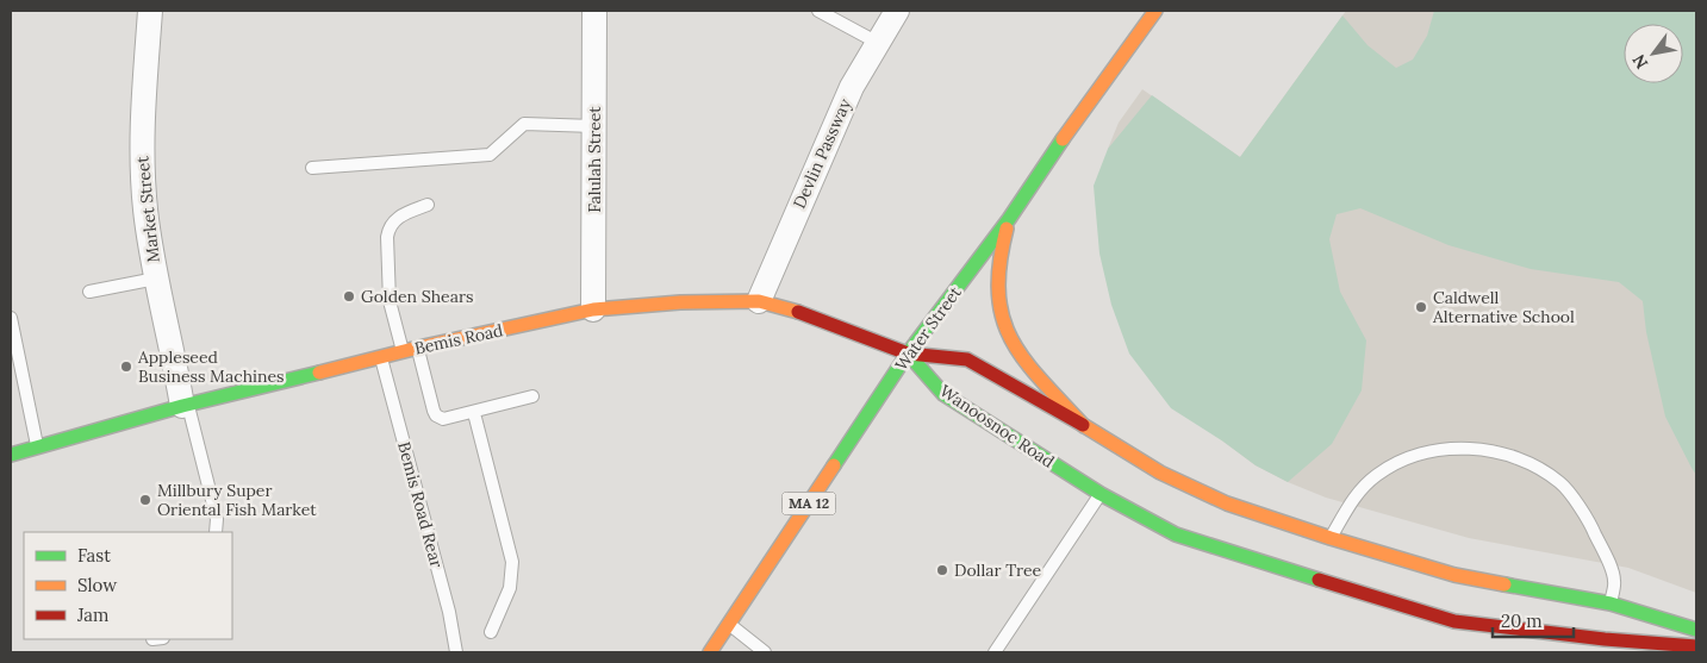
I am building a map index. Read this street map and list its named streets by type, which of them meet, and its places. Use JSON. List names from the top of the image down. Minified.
{"streets":{"main road":["Water Street","Bemis Road","Wanoosnoc Road","MA 12"],"street":["Devlin Passway","Falulah Street","Market Street"],"lane":["Bemis Road Rear"]},"crossings":[["Devlin Passway","Bemis Road"],["Falulah Street","Bemis Road"],["Market Street","Bemis Road"],["Water Street","Bemis Road"],["Water Street","Wanoosnoc Road"],["Bemis Road","Wanoosnoc Road"],["Bemis Road","Bemis Road Rear"]],"places":["Golden Shears","Caldwell Alternative School","Appleseed Business Machines","Millbury Super Oriental Fish Market","Dollar Tree"],"legend":["Fast","Slow","Jam"],"scale_bar":"20 m","north":"bottom left"}
